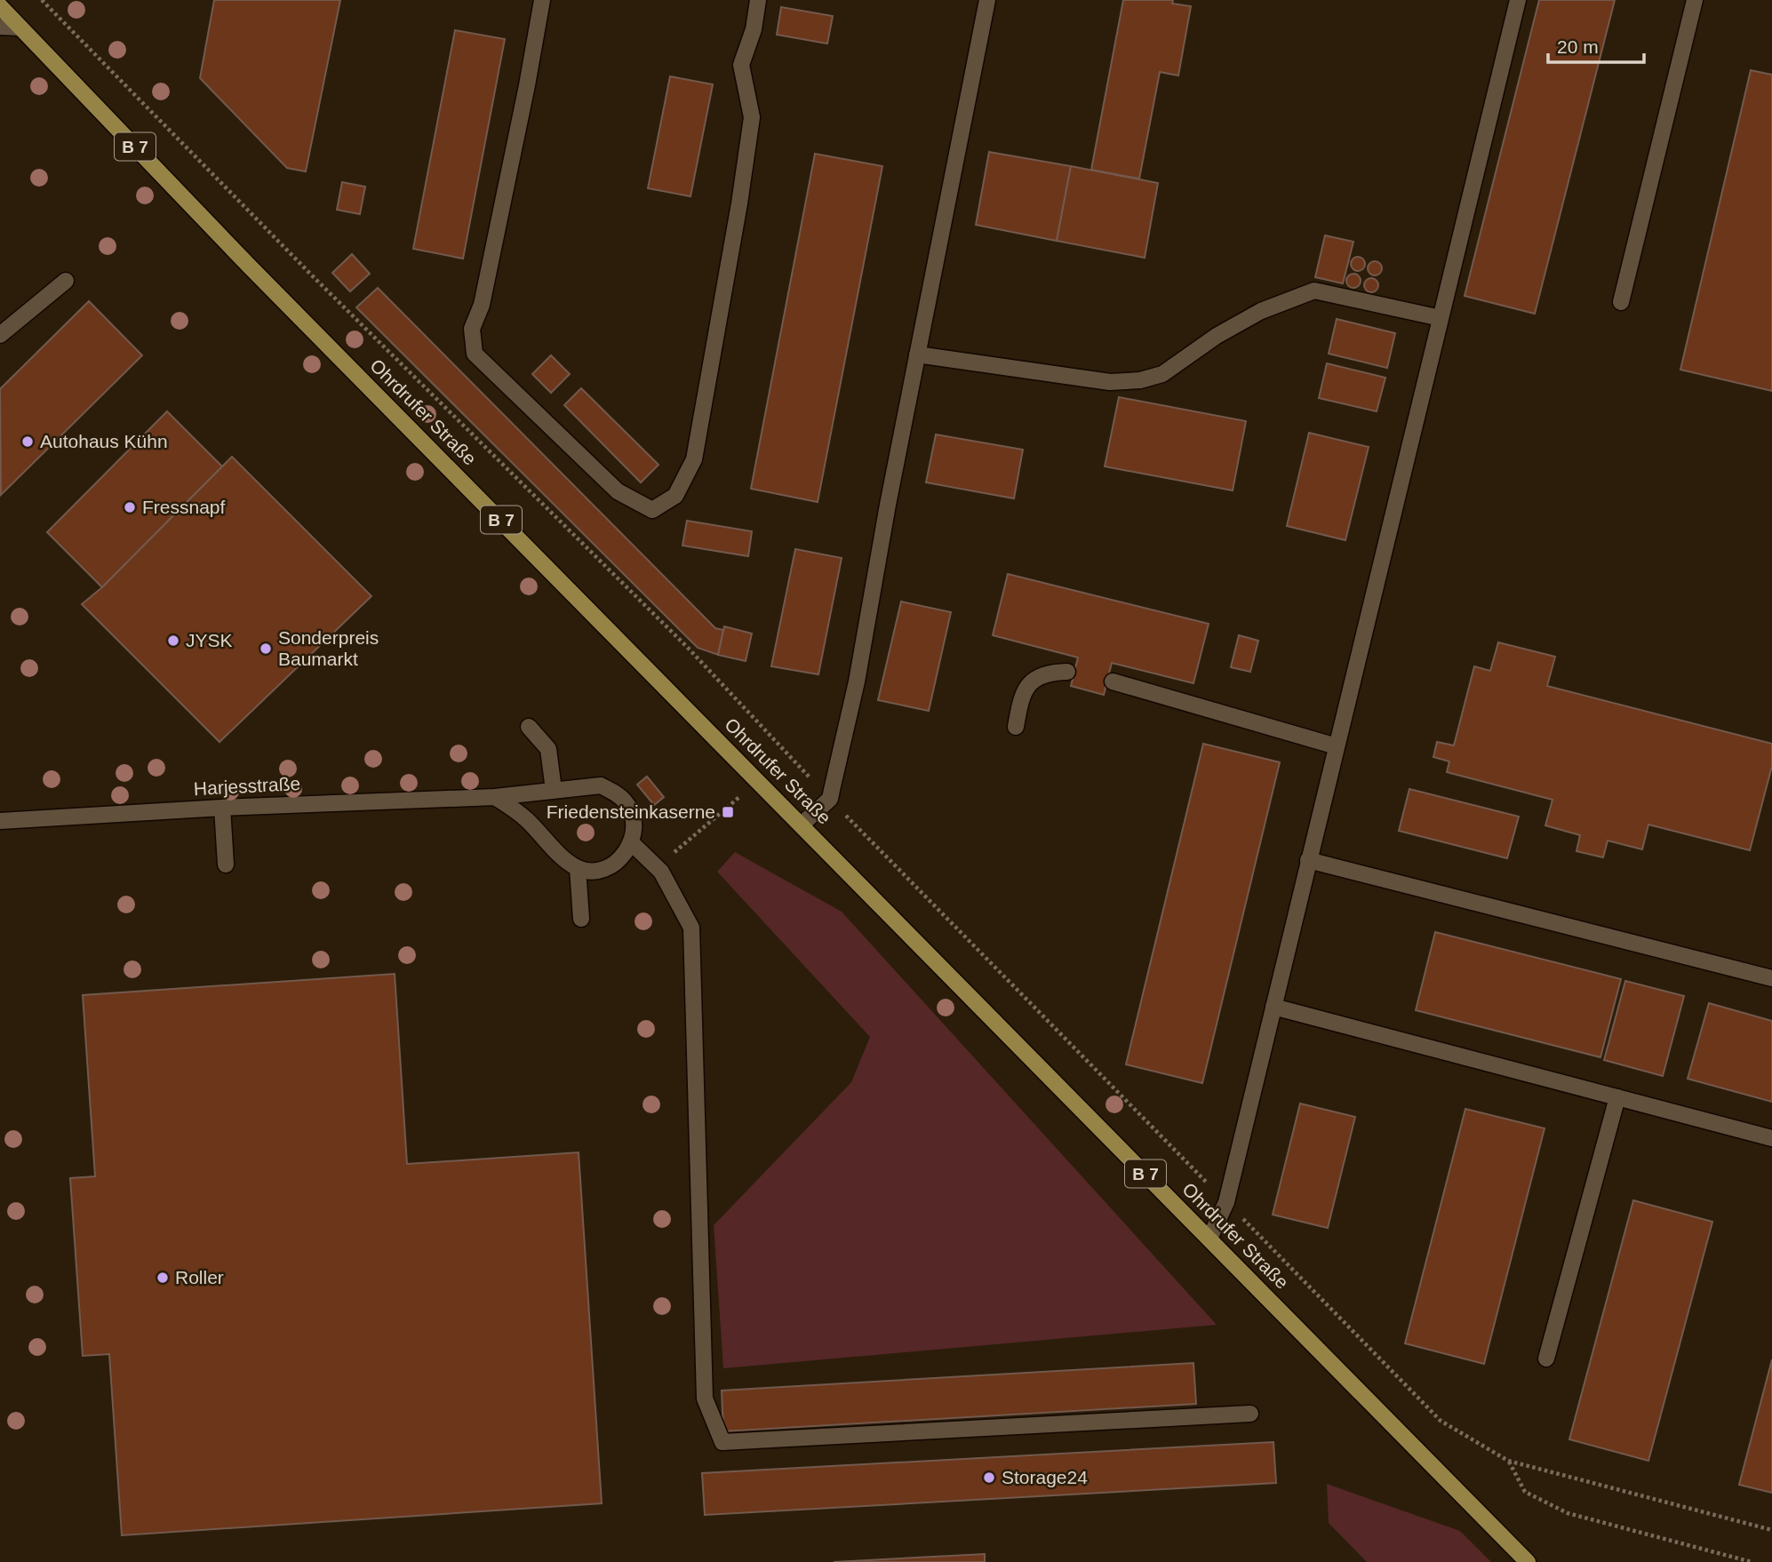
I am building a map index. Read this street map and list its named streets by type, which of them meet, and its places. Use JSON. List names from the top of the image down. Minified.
{"streets":{"main road":["B 7","Ohrdrufer Straße"],"street":["Harjesstraße"]},"places":{"other":["Autohaus Kühn","Fressnapf","JYSK","Sonderpreis Baumarkt","Roller","Storage24"],"transit":["Friedensteinkaserne"]},"scale_bar":"20 m"}
